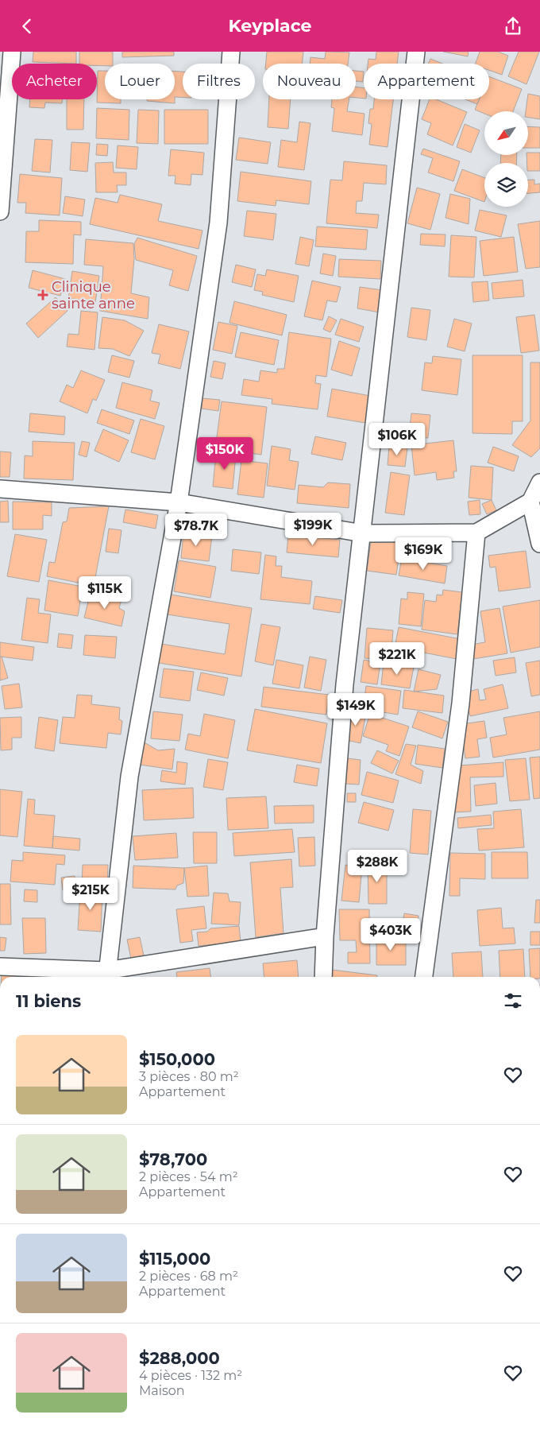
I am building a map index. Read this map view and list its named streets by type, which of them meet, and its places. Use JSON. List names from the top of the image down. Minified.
{"places":{"health":["Clinique sainte anne"]},"north":"bottom left","page":{"header":"Keyplace","chip":["Acheter","Louer","Filtres","Nouveau","Appartement"],"price":["$106K","$150K","$199K","$78.7K","$169K","$115K","$221K","$149K","$288K","$215K","$403K"],"heading":"11 biens","list":[{"name":"$150,000","note":"3 pièces · 80 m² · Appartement"},{"name":"$78,700","note":"2 pièces · 54 m² · Appartement"},{"name":"$115,000","note":"2 pièces · 68 m² · Appartement"},{"name":"$288,000","note":"4 pièces · 132 m² · Maison"}]}}
